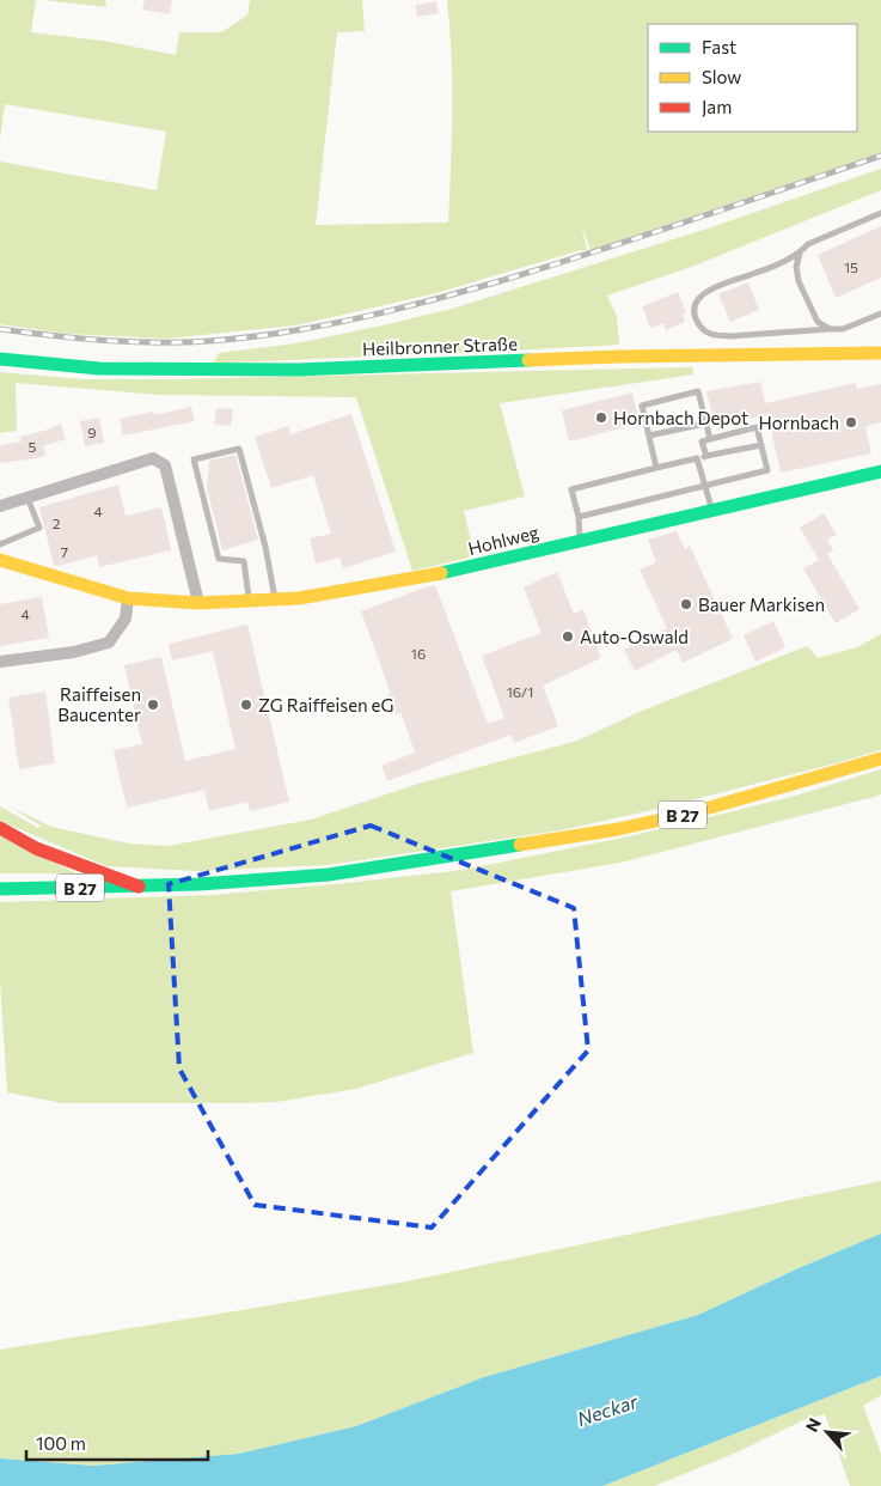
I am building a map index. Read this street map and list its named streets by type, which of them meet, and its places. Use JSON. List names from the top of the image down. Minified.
{"streets":{"main road":["Heilbronner Straße","Hohlweg","B 27"]},"water":["Neckar"],"places":["Hornbach Depot","Hornbach","Bauer Markisen","Auto-Oswald","Raiffeisen Baucenter","ZG Raiffeisen eG"],"house_numbers":["15","9","5","4","2","7","4","16","16/1"],"legend":["Fast","Slow","Jam"],"scale_bar":"100 m","north":"top left"}
